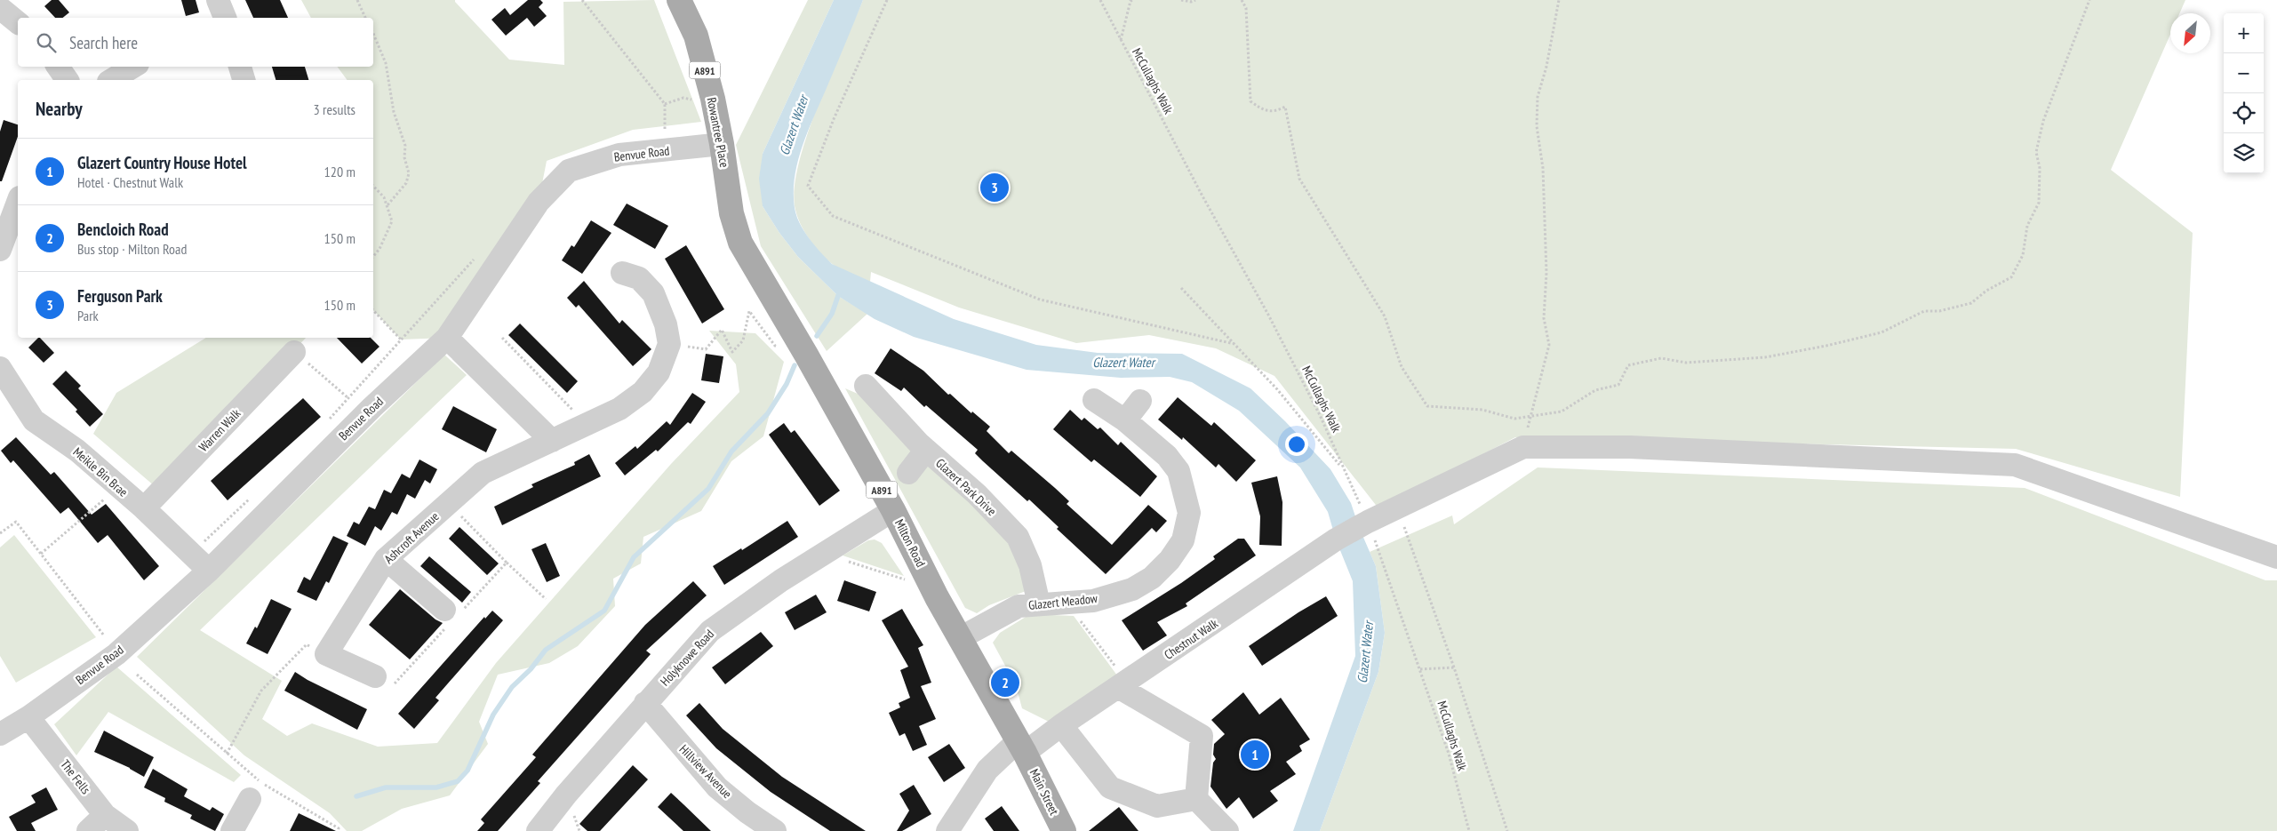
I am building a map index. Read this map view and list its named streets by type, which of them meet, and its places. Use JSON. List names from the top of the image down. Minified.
{"streets":{"main road":["A891","Rowantree Place","Milton Road","Main Street"],"street":["Benvue Road","Warren Walk","Meikle Bin Brae","Glazert Park Drive","Ashcroft Avenue","Glazert Meadow","Chestnut Walk","Holyknowe Road","Hillview Avenue","The Fells"],"path":["McCullaghs Walk"]},"crossings":[["McCullaghs Walk","Chestnut Walk"],["Rowantree Place","Benvue Road"],["Rowantree Place","Milton Road"],["Benvue Road","Meikle Bin Brae"],["Benvue Road","The Fells"],["Warren Walk","Meikle Bin Brae"],["Glazert Park Drive","Glazert Meadow"],["Milton Road","Glazert Meadow"],["Milton Road","Chestnut Walk"],["Milton Road","Holyknowe Road"],["Milton Road","Main Street"],["Chestnut Walk","Main Street"],["Holyknowe Road","Hillview Avenue"]],"water":["Glazert Water"],"north":"bottom left","page":{"map_buttons":["+","−"],"search":"Search here","heading":["Nearby","3 results"],"list":[{"mark":"1","name":"Glazert Country House Hotel","note":"Hotel · Chestnut Walk","value":"120 m"},{"mark":"2","name":"Bencloich Road","note":"Bus stop · Milton Road","value":"150 m"},{"mark":"3","name":"Ferguson Park","note":"Park","value":"150 m"}],"pins":["3","2","1"]}}
